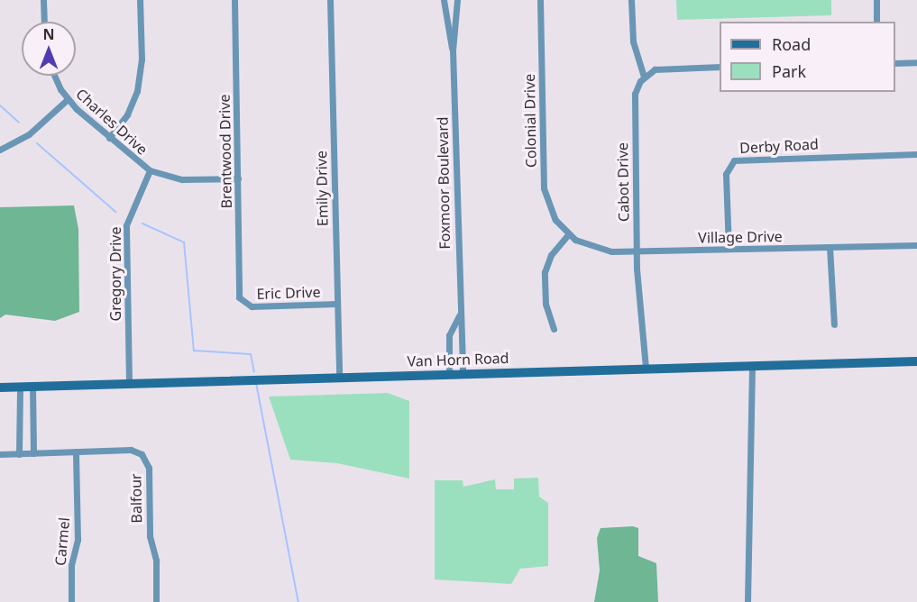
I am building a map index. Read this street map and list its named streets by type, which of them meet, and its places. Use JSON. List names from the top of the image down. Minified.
{"streets":{"main road":["Van Horn Road"],"street":["Colonial Drive","Charles Drive","Derby Road","Brentwood Drive","Cabot Drive","Foxmoor Boulevard","Emily Drive","Village Drive","Gregory Drive","Eric Drive","Balfour","Carmel"]},"crossings":[["Colonial Drive","Village Drive"],["Charles Drive","Brentwood Drive"],["Charles Drive","Gregory Drive"],["Derby Road","Village Drive"],["Brentwood Drive","Eric Drive"],["Cabot Drive","Village Drive"],["Cabot Drive","Van Horn Road"],["Foxmoor Boulevard","Van Horn Road"],["Emily Drive","Eric Drive"],["Emily Drive","Van Horn Road"],["Gregory Drive","Van Horn Road"],["Balfour","Carmel"]],"legend":["Road","Park"],"north":"top"}
